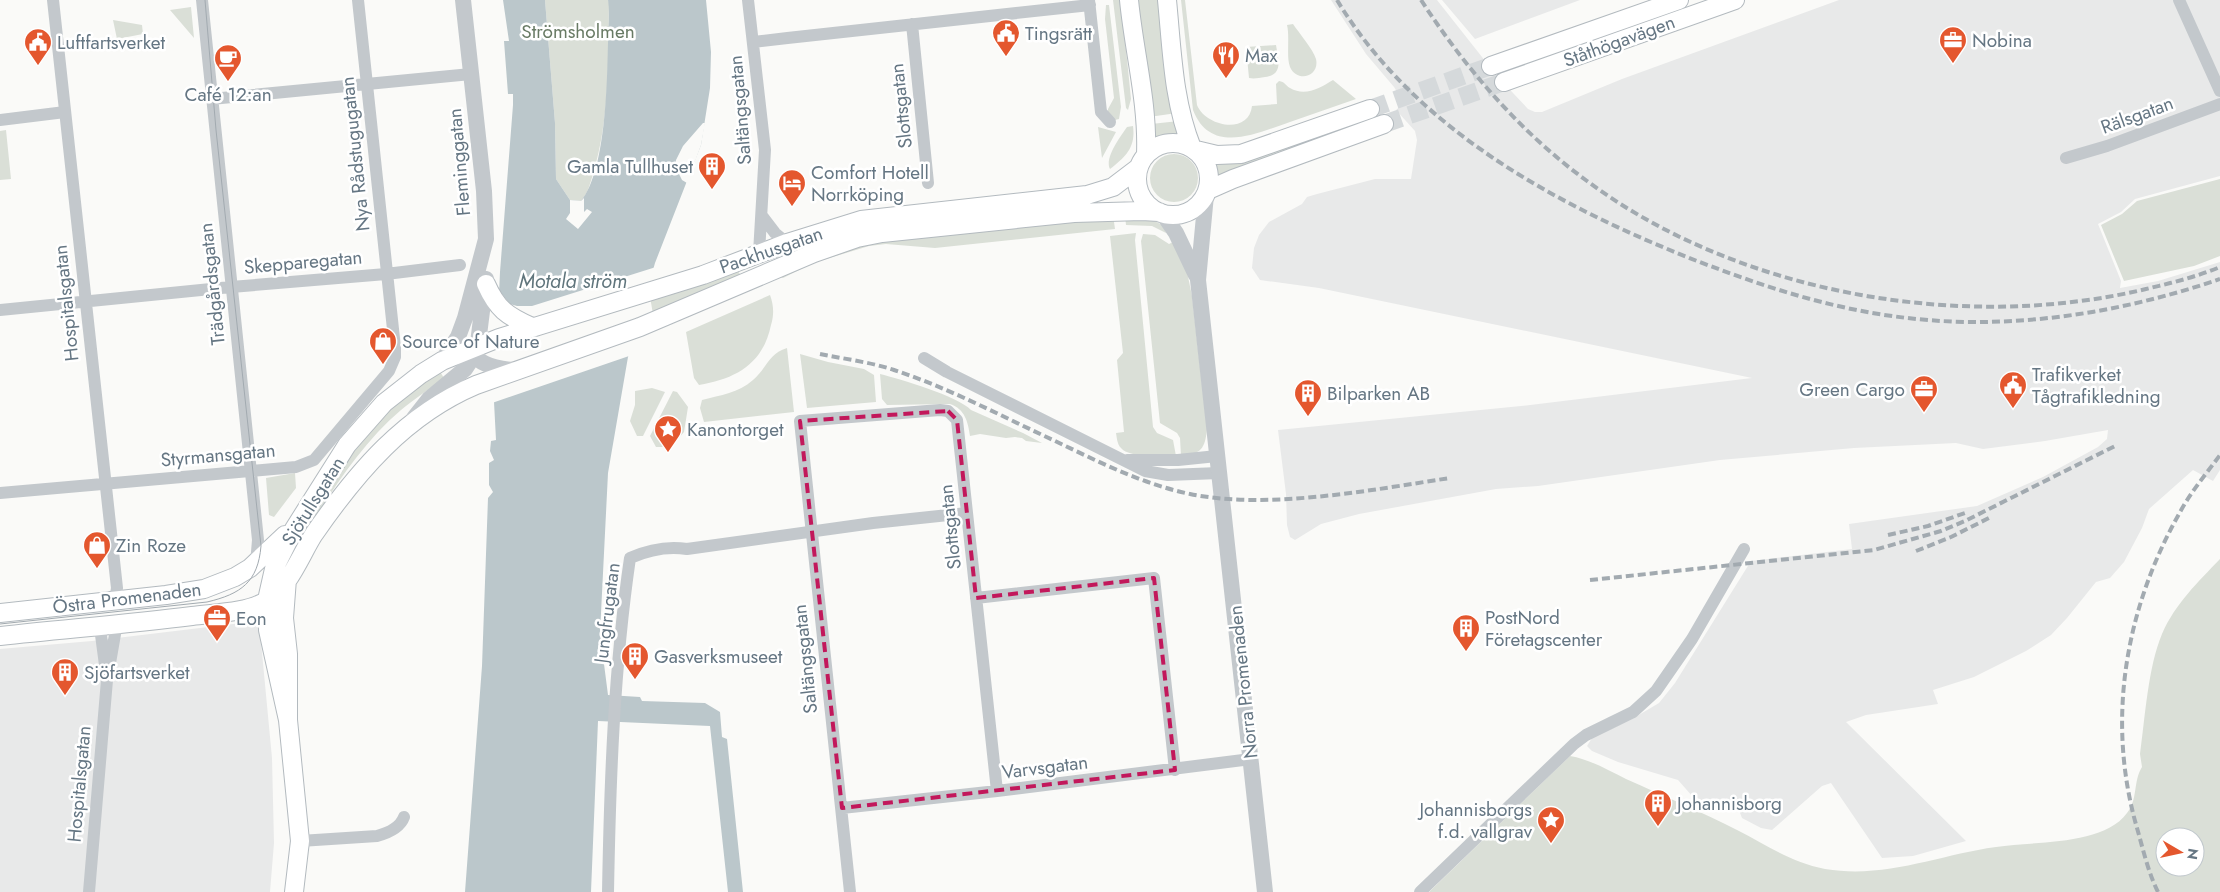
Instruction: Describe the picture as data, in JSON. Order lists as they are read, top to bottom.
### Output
{
  "streets": {
    "main road": [
      "Ståthögavägen",
      "Packhusgatan",
      "Sjötullsgatan",
      "Östra Promenaden"
    ],
    "street": [
      "Slottsgatan",
      "Saltängsgatan",
      "Rälsgatan",
      "Nya Rådstugugatan",
      "Fleminggatan",
      "Skepparegatan",
      "Trädgårdsgatan",
      "Hospitalsgatan",
      "Styrmansgatan",
      "Jungfrugatan",
      "Norra Promenaden",
      "Varvsgatan"
    ]
  },
  "crossings": [
    ["Slottsgatan", "Saltängsgatan"],
    ["Slottsgatan", "Jungfrugatan"],
    ["Slottsgatan", "Varvsgatan"],
    ["Saltängsgatan", "Packhusgatan"],
    ["Saltängsgatan", "Jungfrugatan"],
    ["Saltängsgatan", "Varvsgatan"],
    ["Nya Rådstugugatan", "Skepparegatan"],
    ["Nya Rådstugugatan", "Styrmansgatan"],
    ["Fleminggatan", "Packhusgatan"],
    ["Fleminggatan", "Sjötullsgatan"],
    ["Packhusgatan", "Sjötullsgatan"],
    ["Packhusgatan", "Norra Promenaden"],
    ["Skepparegatan", "Trädgårdsgatan"],
    ["Skepparegatan", "Hospitalsgatan"],
    ["Trädgårdsgatan", "Styrmansgatan"],
    ["Trädgårdsgatan", "Östra Promenaden"],
    ["Hospitalsgatan", "Styrmansgatan"],
    ["Hospitalsgatan", "Östra Promenaden"],
    ["Sjötullsgatan", "Östra Promenaden"],
    ["Norra Promenaden", "Varvsgatan"]
  ],
  "water": ["Motala ström"],
  "parks": ["Strömsholmen"],
  "places": {
    "public building": ["Tingsrätt", "Luftfartsverket", "Trafikverket Tågtrafikledning"],
    "office": ["Nobina", "Green Cargo", "Eon"],
    "restaurant": ["Max"],
    "cafe": ["Café 12:an"],
    "building": [
      "Gamla Tullhuset",
      "Bilparken AB",
      "PostNord Företagscenter",
      "Gasverksmuseet",
      "Sjöfartsverket",
      "Johannisborg"
    ],
    "hotel": ["Comfort Hotell Norrköping"],
    "shop": ["Source of Nature", "Zin Roze"],
    "place": ["Kanontorget", "Johannisborgs f.d. vallgrav"]
  },
  "north": "right"
}
